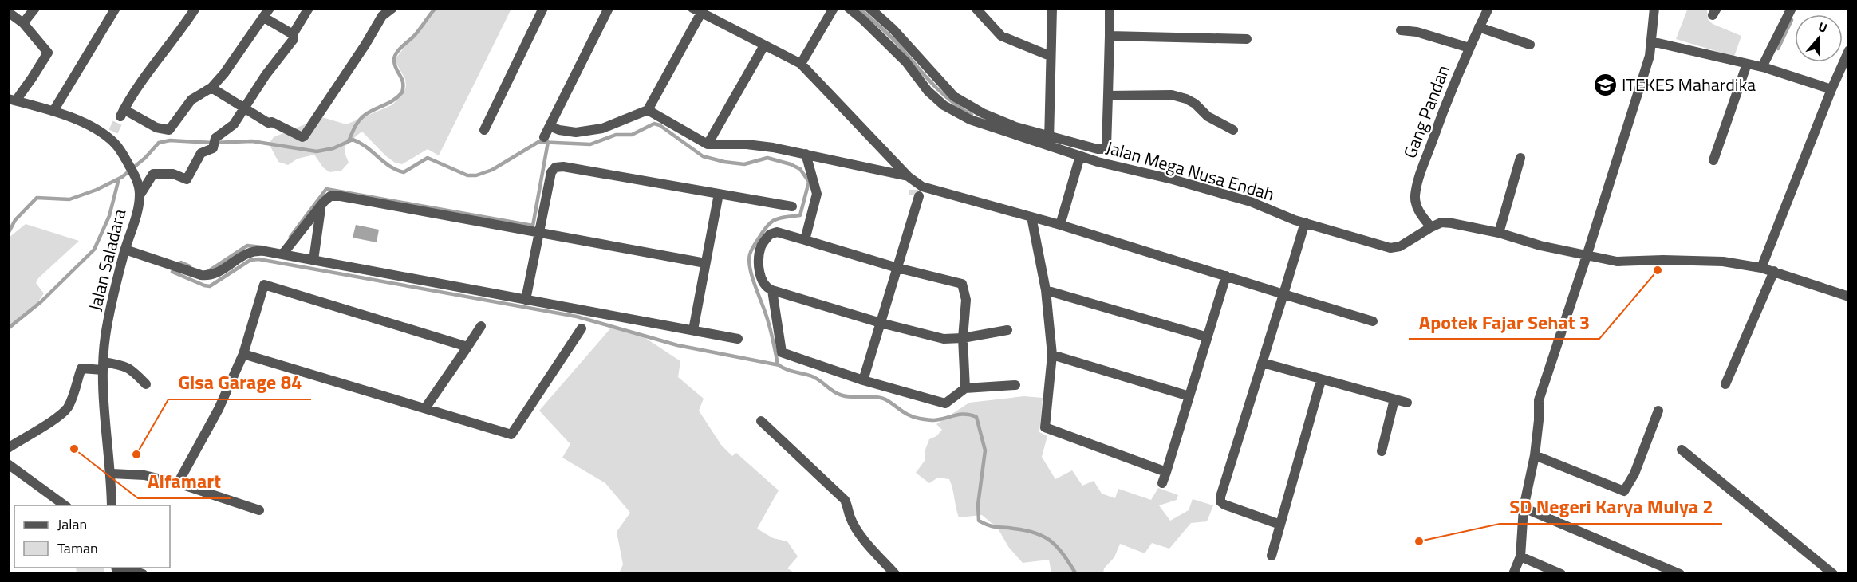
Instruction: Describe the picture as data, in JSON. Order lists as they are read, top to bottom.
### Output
{
  "streets": {
    "street": ["Gang Pandan", "Jalan Mega Nusa Endah", "Jalan Saladara"]
  },
  "crossings": [
    ["Gang Pandan", "Jalan Mega Nusa Endah"]
  ],
  "places": {
    "school or university": ["ITEKES Mahardika"],
    "other": [
      "Apotek Fajar Sehat 3",
      "Alfamart",
      "Gisa Garage 84",
      "SD Negeri Karya Mulya 2"
    ]
  },
  "legend": ["Jalan", "Taman"],
  "north": "top"
}
